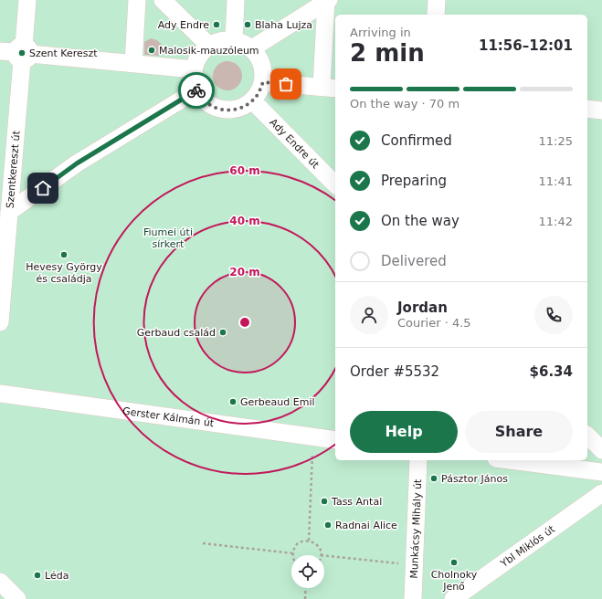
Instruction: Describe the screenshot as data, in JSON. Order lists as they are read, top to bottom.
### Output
{
  "streets": {
    "lane": [
      "Ady Endre út",
      "Szentkereszt út",
      "Gerster Kálmán út",
      "Munkácsy Mihály út",
      "Ybl Miklós út"
    ]
  },
  "parks": ["Fiumei úti sírkert"],
  "places": [
    "Ady Endre",
    "Blaha Lujza",
    "Malosik-mauzóleum",
    "Szent Kereszt",
    "Hevesy György és családja",
    "Gerbaud család",
    "Gerbeaud Emil",
    "Pásztor János",
    "Tass Antal",
    "Radnai Alice",
    "Cholnoky Jenő",
    "Léda"
  ],
  "page": {
    "heading": ["2 min", "Arriving in", "11:56–12:01"],
    "panel": [
      "Jordan",
      "Courier · 4.5",
      "Order #5532",
      "$6.34"
    ],
    "bar": "On the way · 70 m",
    "list": [
      ["Confirmed", "11:25"],
      ["Preparing", "11:41"],
      ["On the way", "11:42"],
      "Delivered"
    ],
    "buttons": ["Help", "Share"]
  },
  "rings": ["60 m", "40 m", "20 m"]
}
